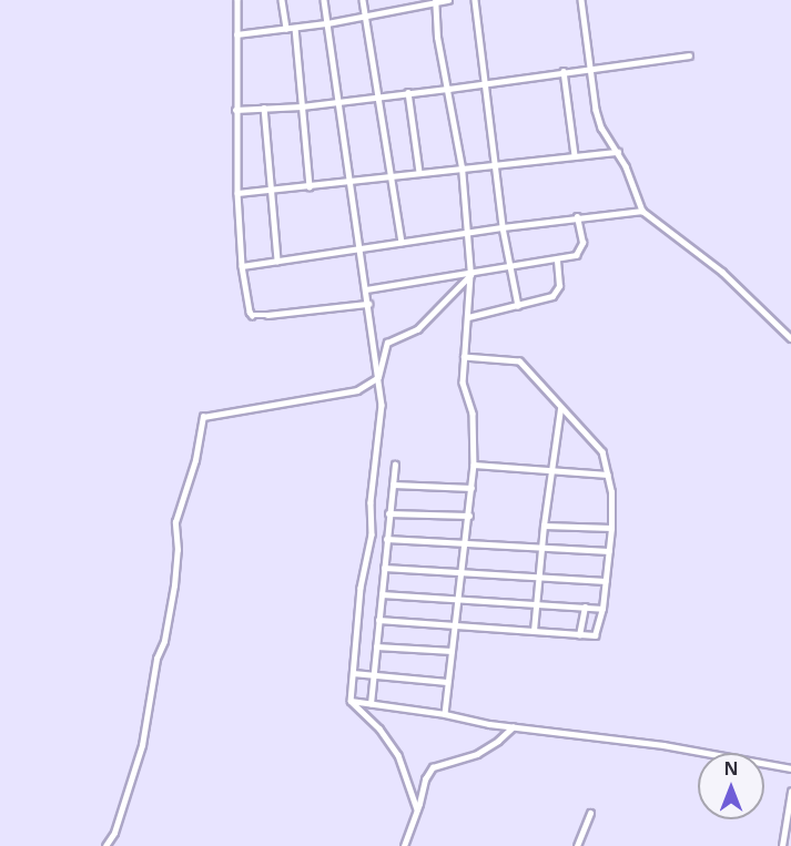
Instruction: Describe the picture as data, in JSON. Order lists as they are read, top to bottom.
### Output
{
  "north": "top"
}
